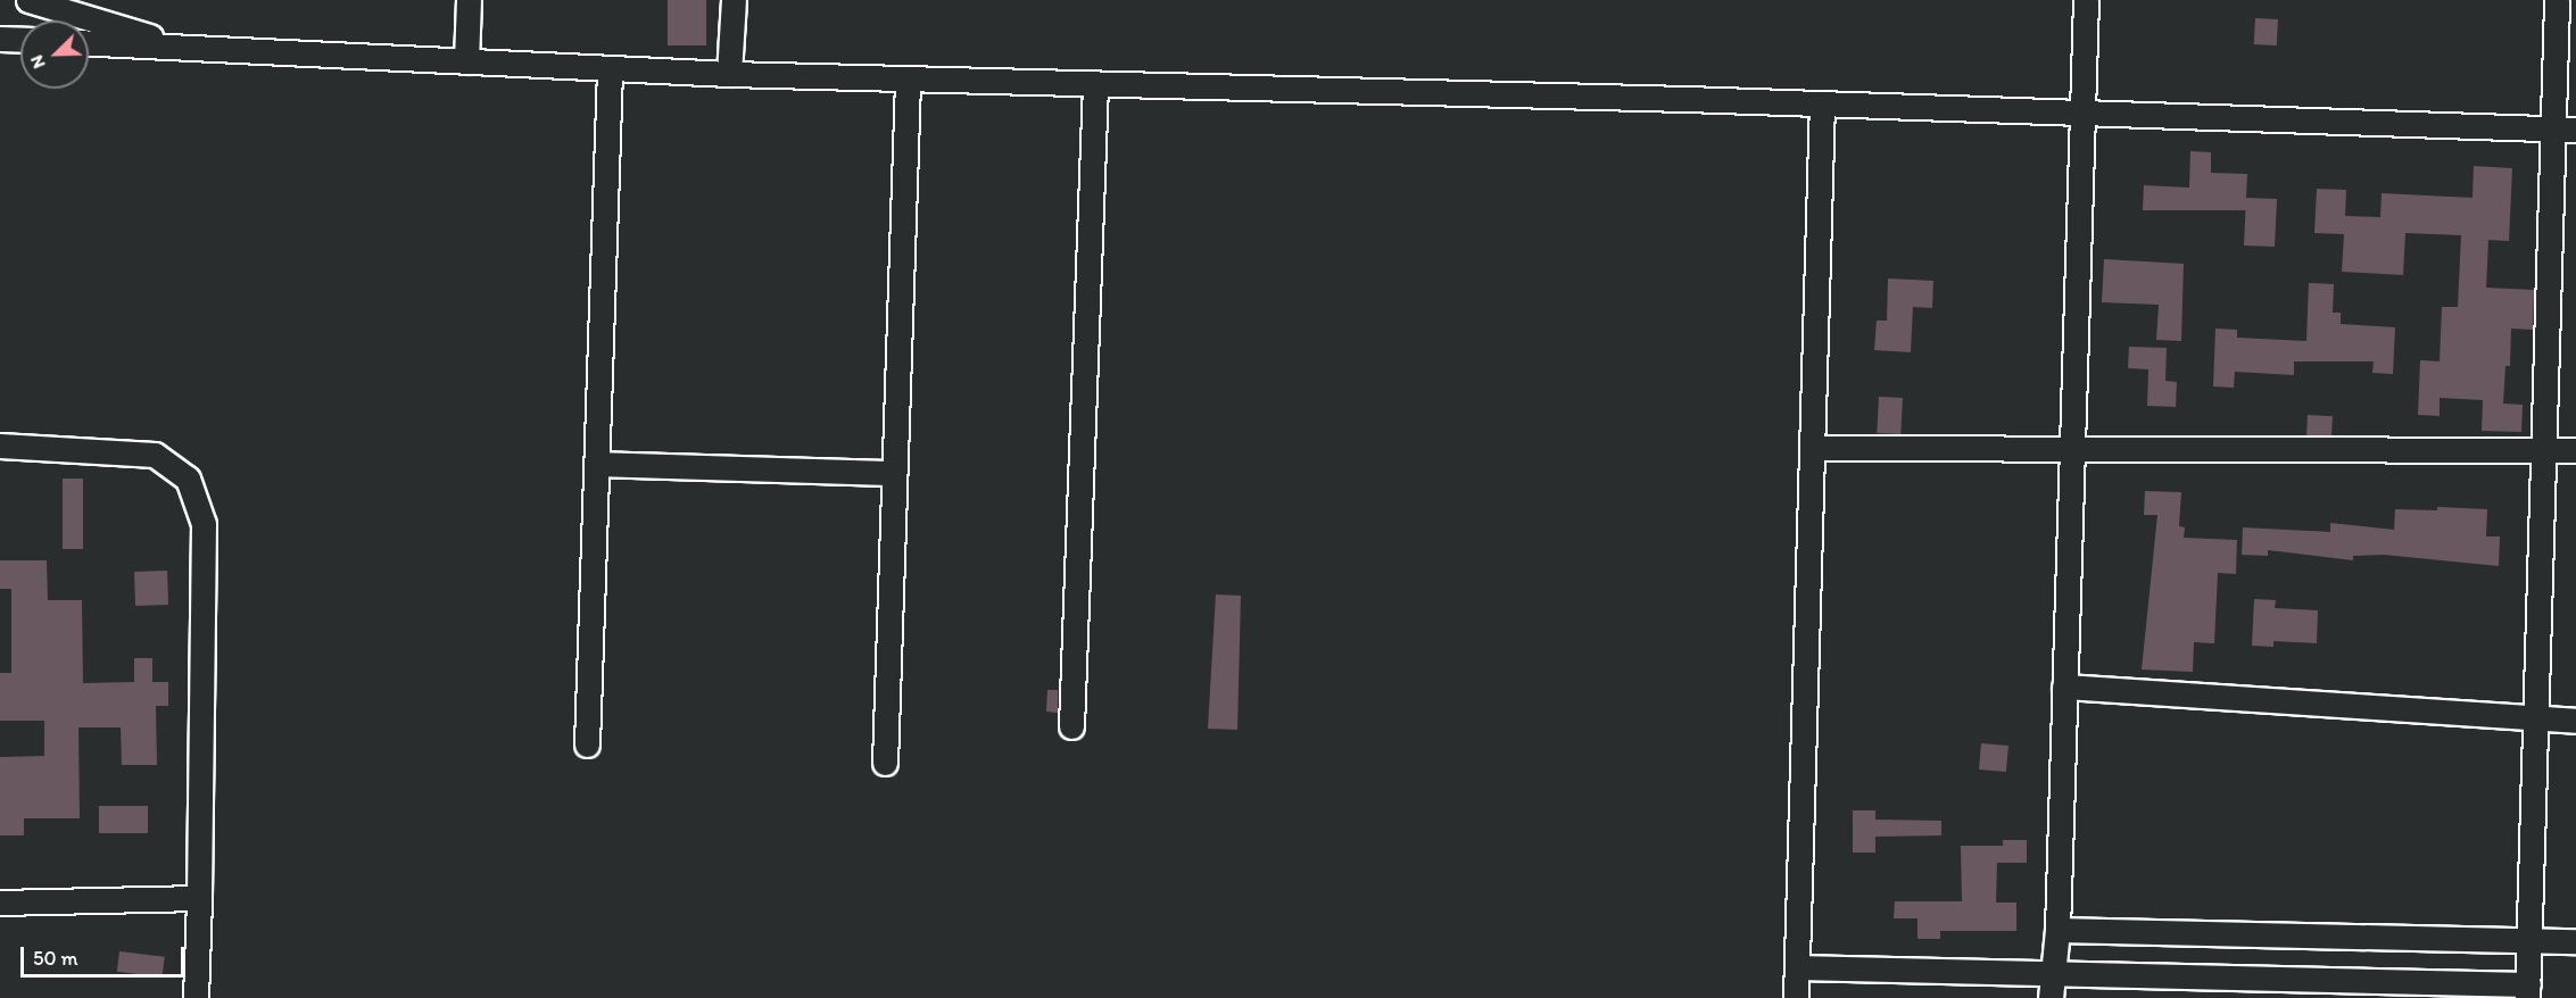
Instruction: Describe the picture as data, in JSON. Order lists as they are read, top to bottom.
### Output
{
  "scale_bar": "50 m",
  "north": "bottom left"
}
